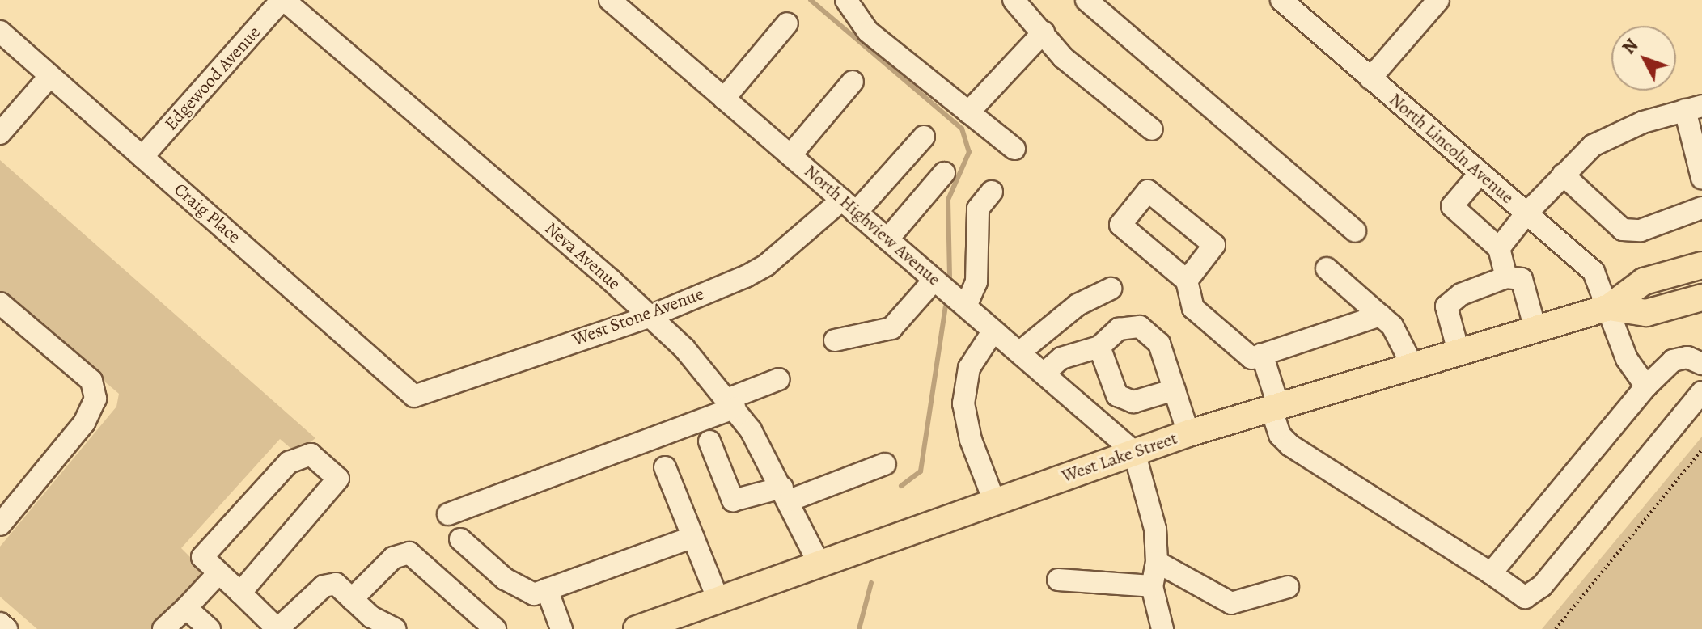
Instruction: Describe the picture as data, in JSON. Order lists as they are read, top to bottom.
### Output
{
  "streets": {
    "main road": ["West Lake Street"],
    "street": [
      "Edgewood Avenue",
      "North Lincoln Avenue",
      "Craig Place",
      "North Highview Avenue",
      "Neva Avenue",
      "West Stone Avenue"
    ]
  },
  "crossings": [
    ["Edgewood Avenue", "Craig Place"],
    ["Edgewood Avenue", "Neva Avenue"],
    ["North Lincoln Avenue", "West Lake Street"],
    ["Craig Place", "West Stone Avenue"],
    ["North Highview Avenue", "West Stone Avenue"],
    ["North Highview Avenue", "West Lake Street"],
    ["Neva Avenue", "West Stone Avenue"],
    ["Neva Avenue", "West Lake Street"]
  ],
  "north": "top left"
}
